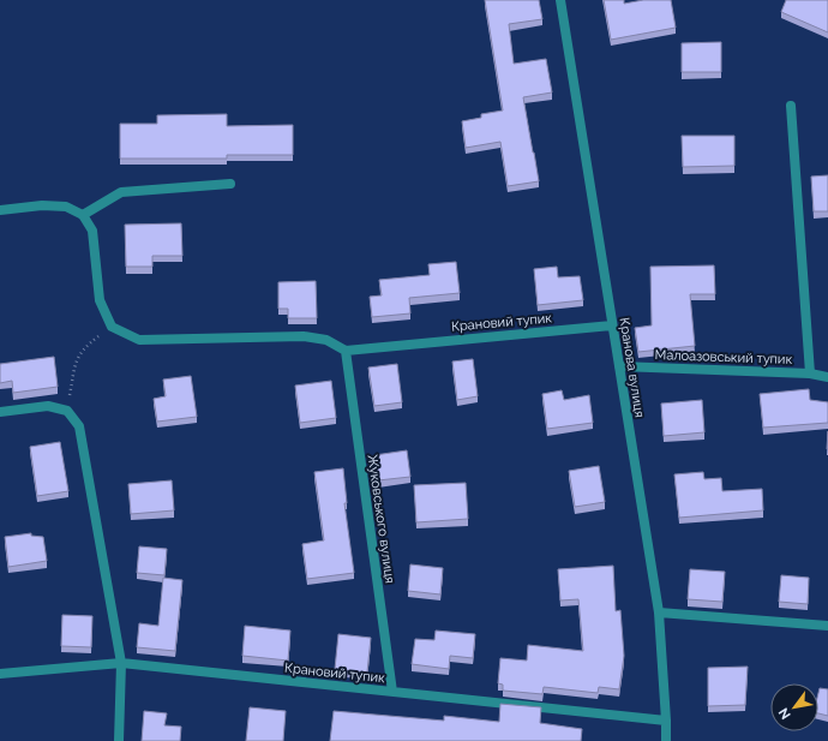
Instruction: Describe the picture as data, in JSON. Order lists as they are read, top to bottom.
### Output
{
  "streets": {
    "street": [
      "Крановий тупик",
      "Малоазовський тупик",
      "Кранова вулиця",
      "Жуковського вулиця"
    ]
  },
  "crossings": [
    ["Крановий тупик", "Кранова вулиця"],
    ["Крановий тупик", "Жуковського вулиця"],
    ["Малоазовський тупик", "Кранова вулиця"]
  ],
  "north": "bottom left"
}
